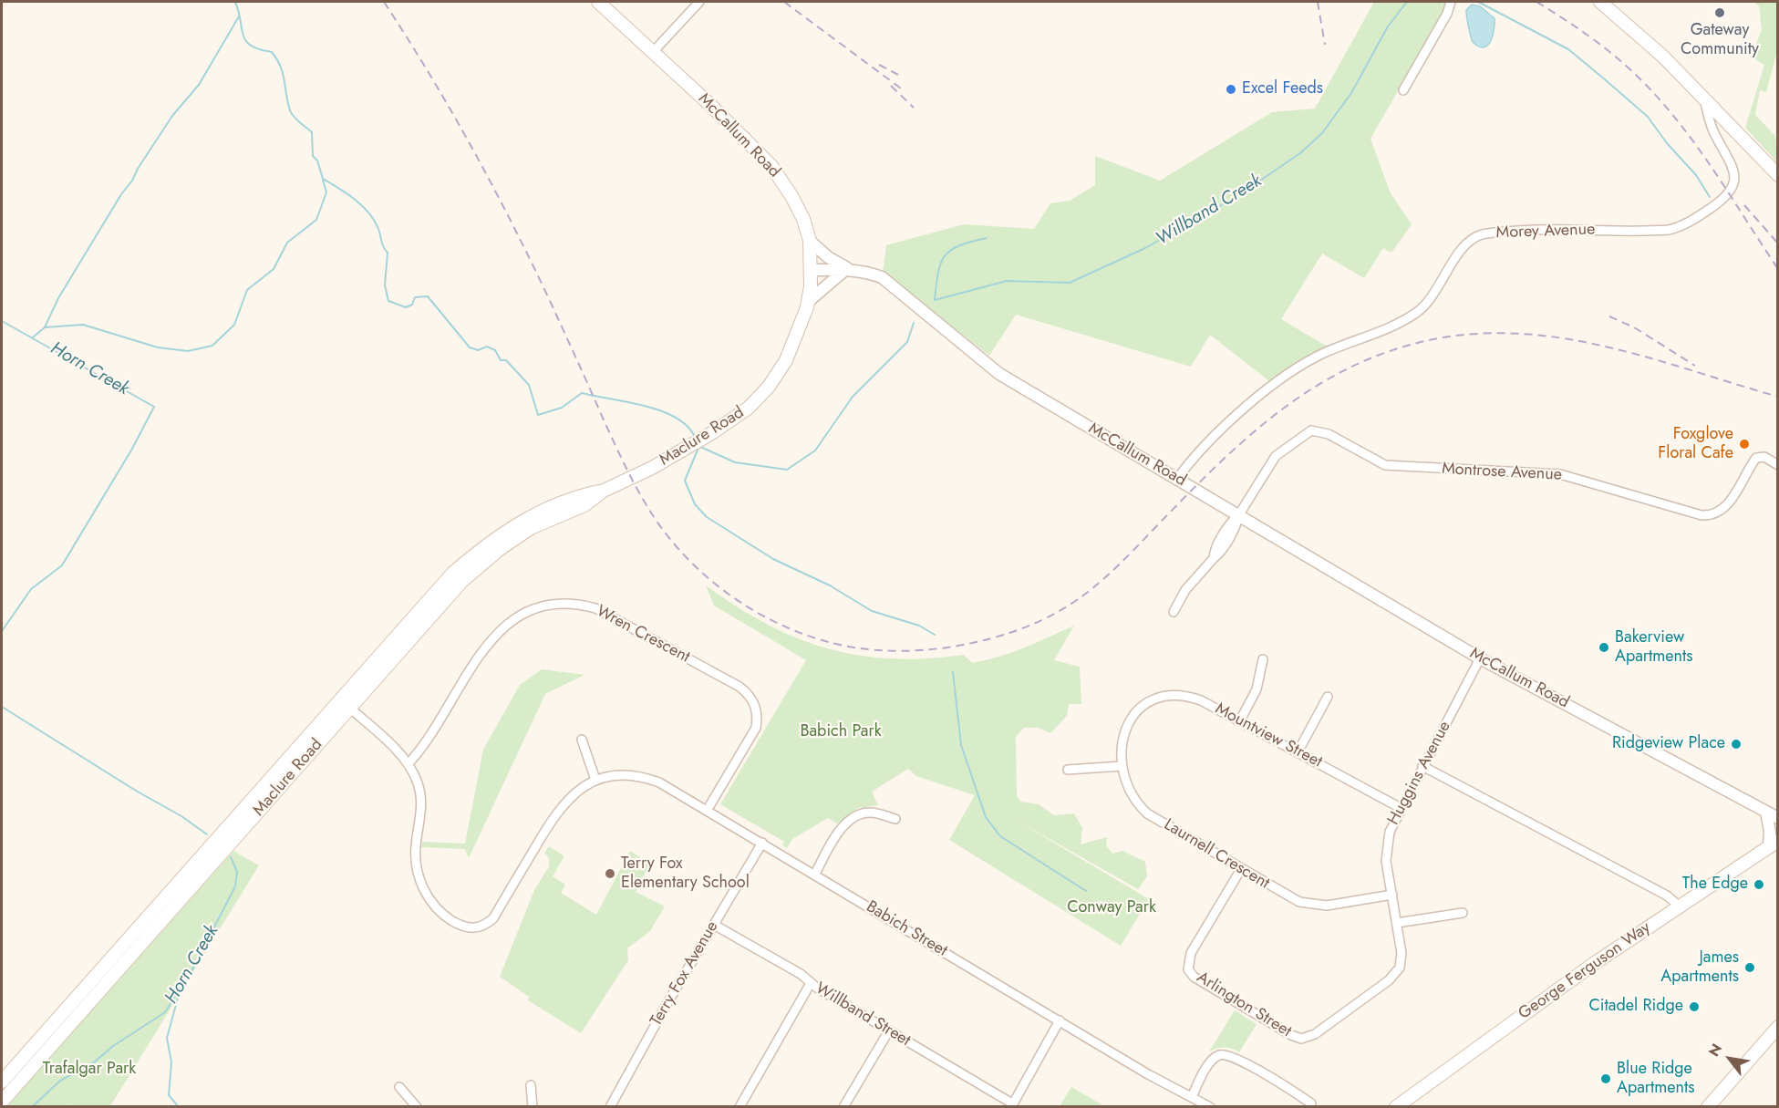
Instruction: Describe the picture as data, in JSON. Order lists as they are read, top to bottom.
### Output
{
  "streets": {
    "main road": ["McCallum Road", "Maclure Road", "George Ferguson Way"],
    "street": [
      "Morey Avenue",
      "Montrose Avenue",
      "Wren Crescent",
      "Mountview Street",
      "Huggins Avenue",
      "Laurnell Crescent",
      "Babich Street",
      "Terry Fox Avenue",
      "Arlington Street",
      "Willband Street"
    ]
  },
  "crossings": [
    ["McCallum Road", "Morey Avenue"],
    ["McCallum Road", "Maclure Road"],
    ["McCallum Road", "Montrose Avenue"],
    ["McCallum Road", "Huggins Avenue"],
    ["Maclure Road", "Babich Street"],
    ["Wren Crescent", "Babich Street"],
    ["Mountview Street", "Huggins Avenue"],
    ["Mountview Street", "Laurnell Crescent"],
    ["Huggins Avenue", "Laurnell Crescent"],
    ["Huggins Avenue", "Arlington Street"],
    ["Laurnell Crescent", "Arlington Street"],
    ["Babich Street", "Terry Fox Avenue"],
    ["Terry Fox Avenue", "Willband Street"]
  ],
  "water": ["Willband Creek", "Horn Creek"],
  "parks": ["Babich Park", "Conway Park", "Trafalgar Park"],
  "places": [
    "Gateway Community",
    "Excel Feeds",
    "Foxglove Floral Cafe",
    "Bakerview Apartments",
    "Ridgeview Place",
    "Terry Fox Elementary School",
    "The Edge",
    "James Apartments",
    "Citadel Ridge",
    "Blue Ridge Apartments"
  ],
  "north": "top left"
}
